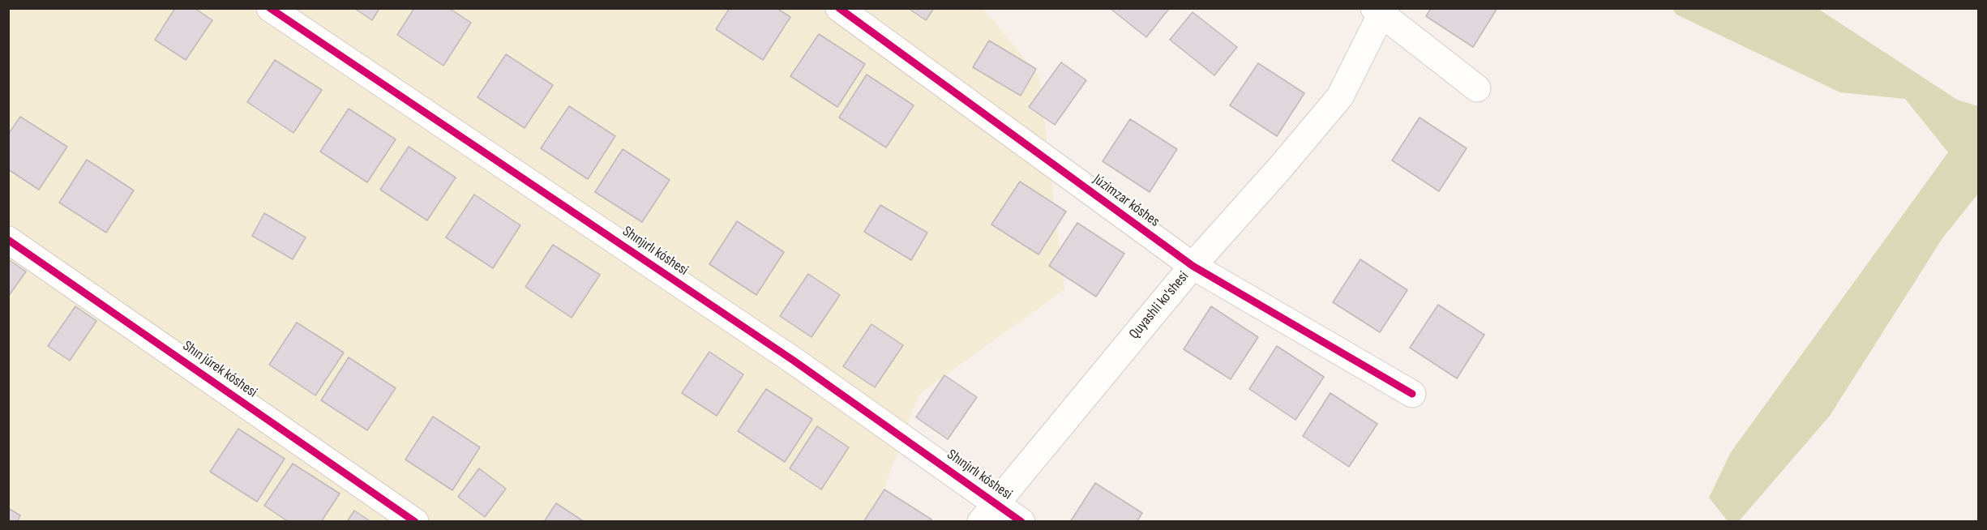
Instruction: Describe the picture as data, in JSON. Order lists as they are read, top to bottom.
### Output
{
  "streets": {
    "street": [
      "Júzimzar kóshes",
      "Shınjırlı kóshesi",
      "Quyashli ko'shesi",
      "Shın júrek kóshesi"
    ]
  },
  "crossings": [
    ["Júzimzar kóshes", "Quyashli ko'shesi"],
    ["Shınjırlı kóshesi", "Quyashli ko'shesi"]
  ]
}
